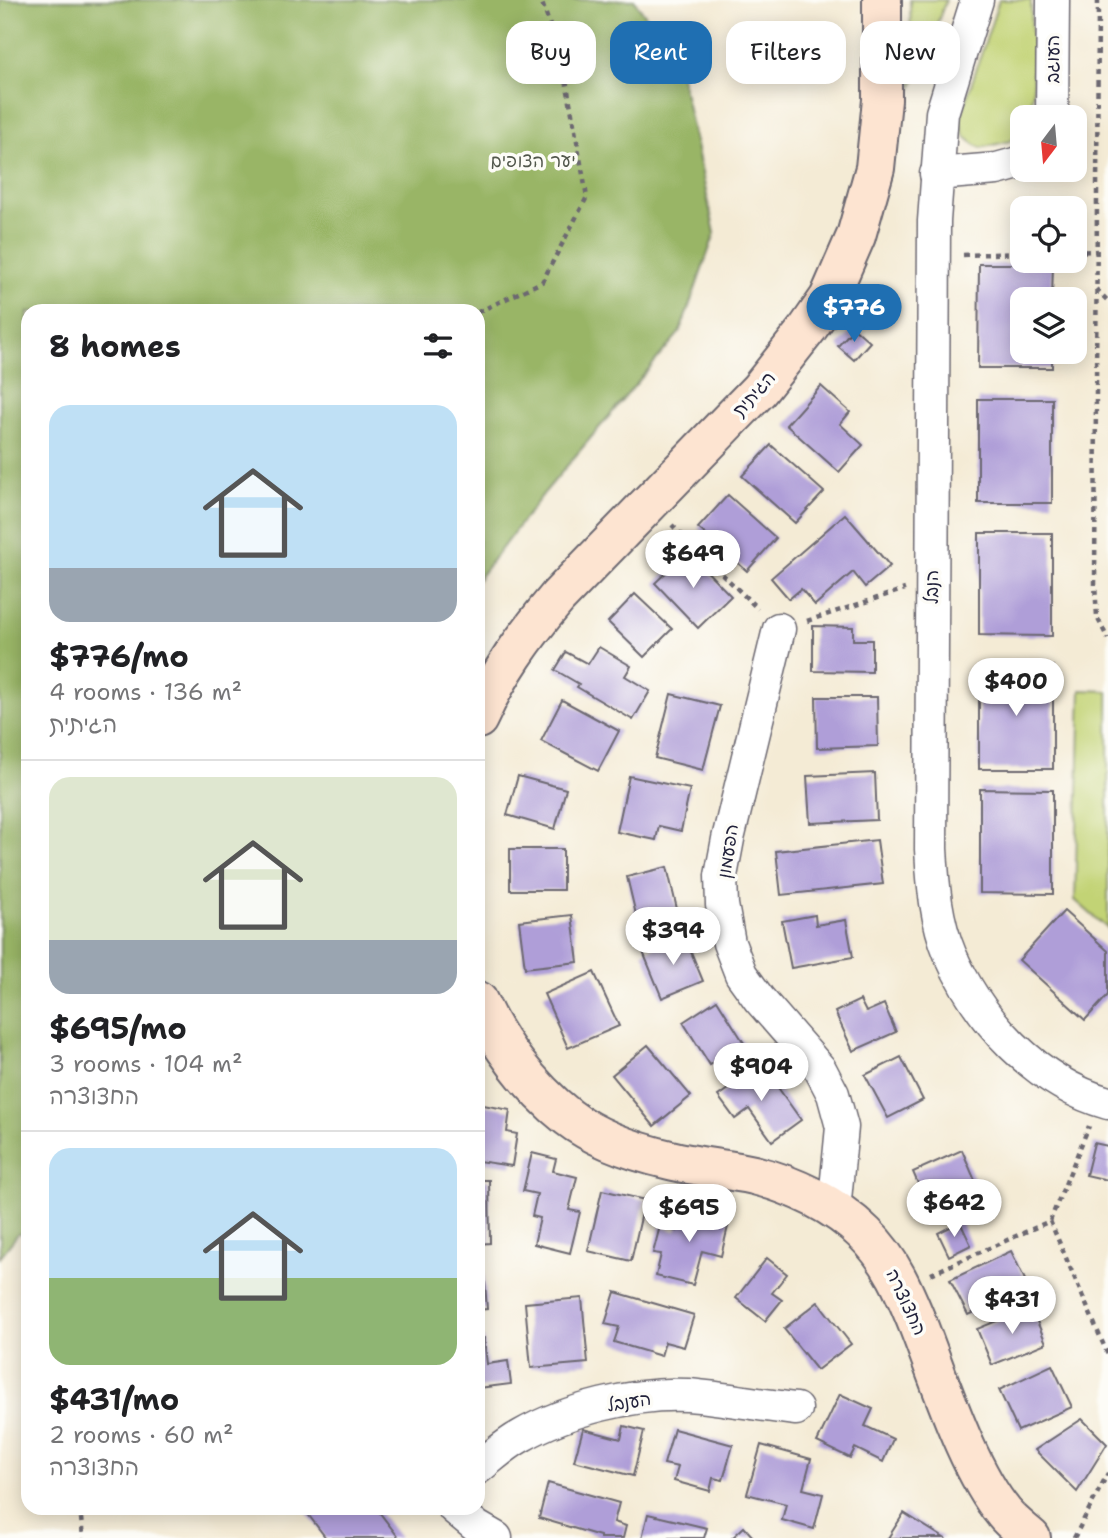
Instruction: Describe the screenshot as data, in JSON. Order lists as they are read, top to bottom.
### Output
{
  "streets": {
    "street": [
      "העוגב",
      "הגיתית",
      "הנבל",
      "הפעמון",
      "החצוצרה",
      "הענבל"
    ]
  },
  "crossings": [
    ["הפעמון", "החצוצרה"]
  ],
  "parks": ["יער הצופים"],
  "north": "bottom",
  "page": {
    "chip": [
      "Buy",
      "Rent",
      "Filters",
      "New"
    ],
    "price": [
      "$776",
      "$649",
      "$400",
      "$394",
      "$904",
      "$642",
      "$695",
      "$431"
    ],
    "heading": "8 homes",
    "list": [
      {
        "name": "$776/mo",
        "note": "4 rooms · 136 m² · הגיתית"
      },
      {
        "name": "$695/mo",
        "note": "3 rooms · 104 m² · החצוצרה"
      },
      {
        "name": "$431/mo",
        "note": "2 rooms · 60 m² · החצוצרה"
      }
    ]
  }
}
